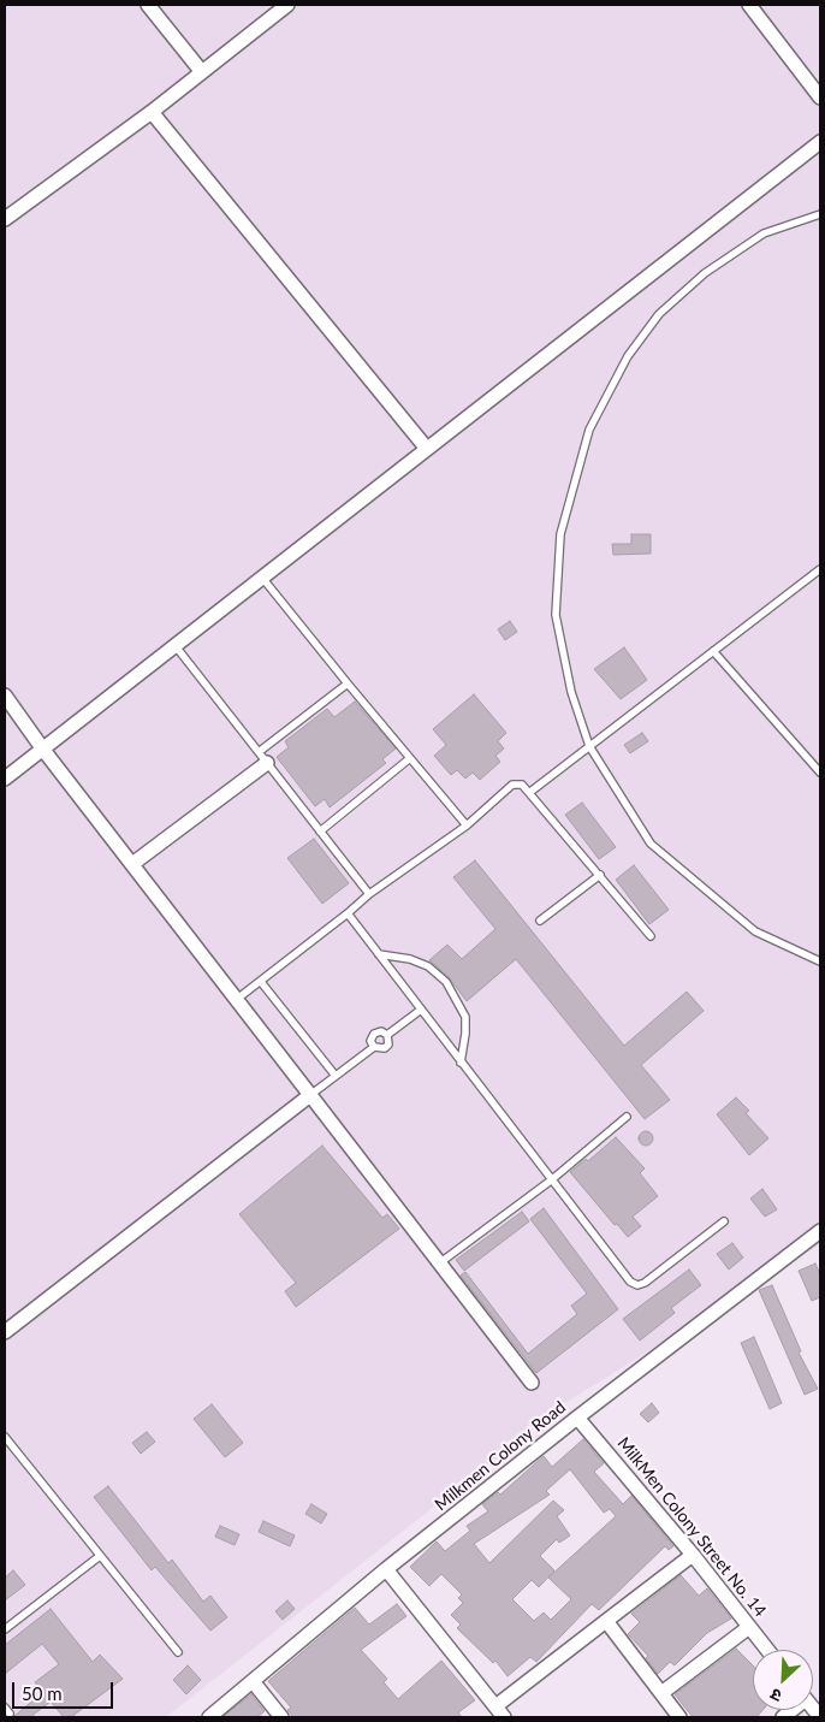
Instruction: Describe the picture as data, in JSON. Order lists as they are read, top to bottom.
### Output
{
  "streets": {
    "street": ["Milkmen Colony Road", "MilkMen Colony Street No. 14"]
  },
  "crossings": [
    ["Milkmen Colony Road", "MilkMen Colony Street No. 14"]
  ],
  "scale_bar": "50 m",
  "north": "bottom left"
}
